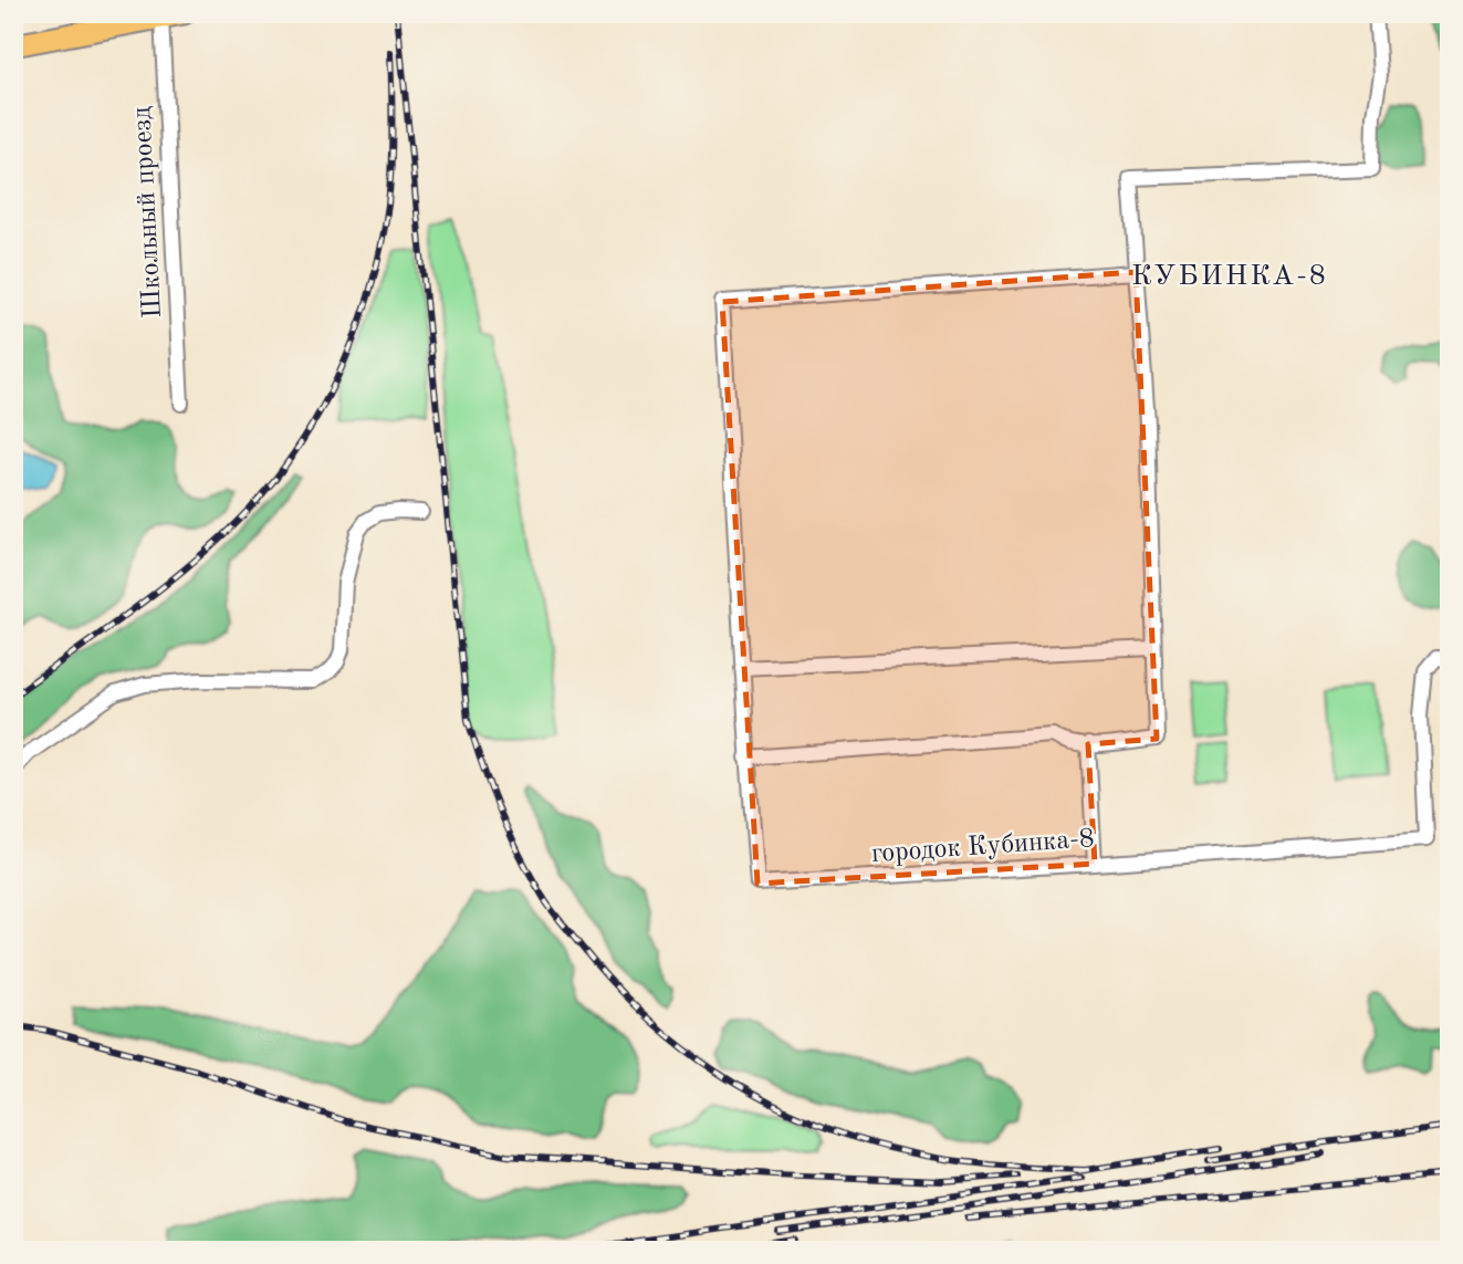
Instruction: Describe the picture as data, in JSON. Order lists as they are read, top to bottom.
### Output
{
  "streets": {
    "street": ["Школьный проезд", "городок Кубинка-8"]
  },
  "districts": ["КУБИНКА-8"]
}
